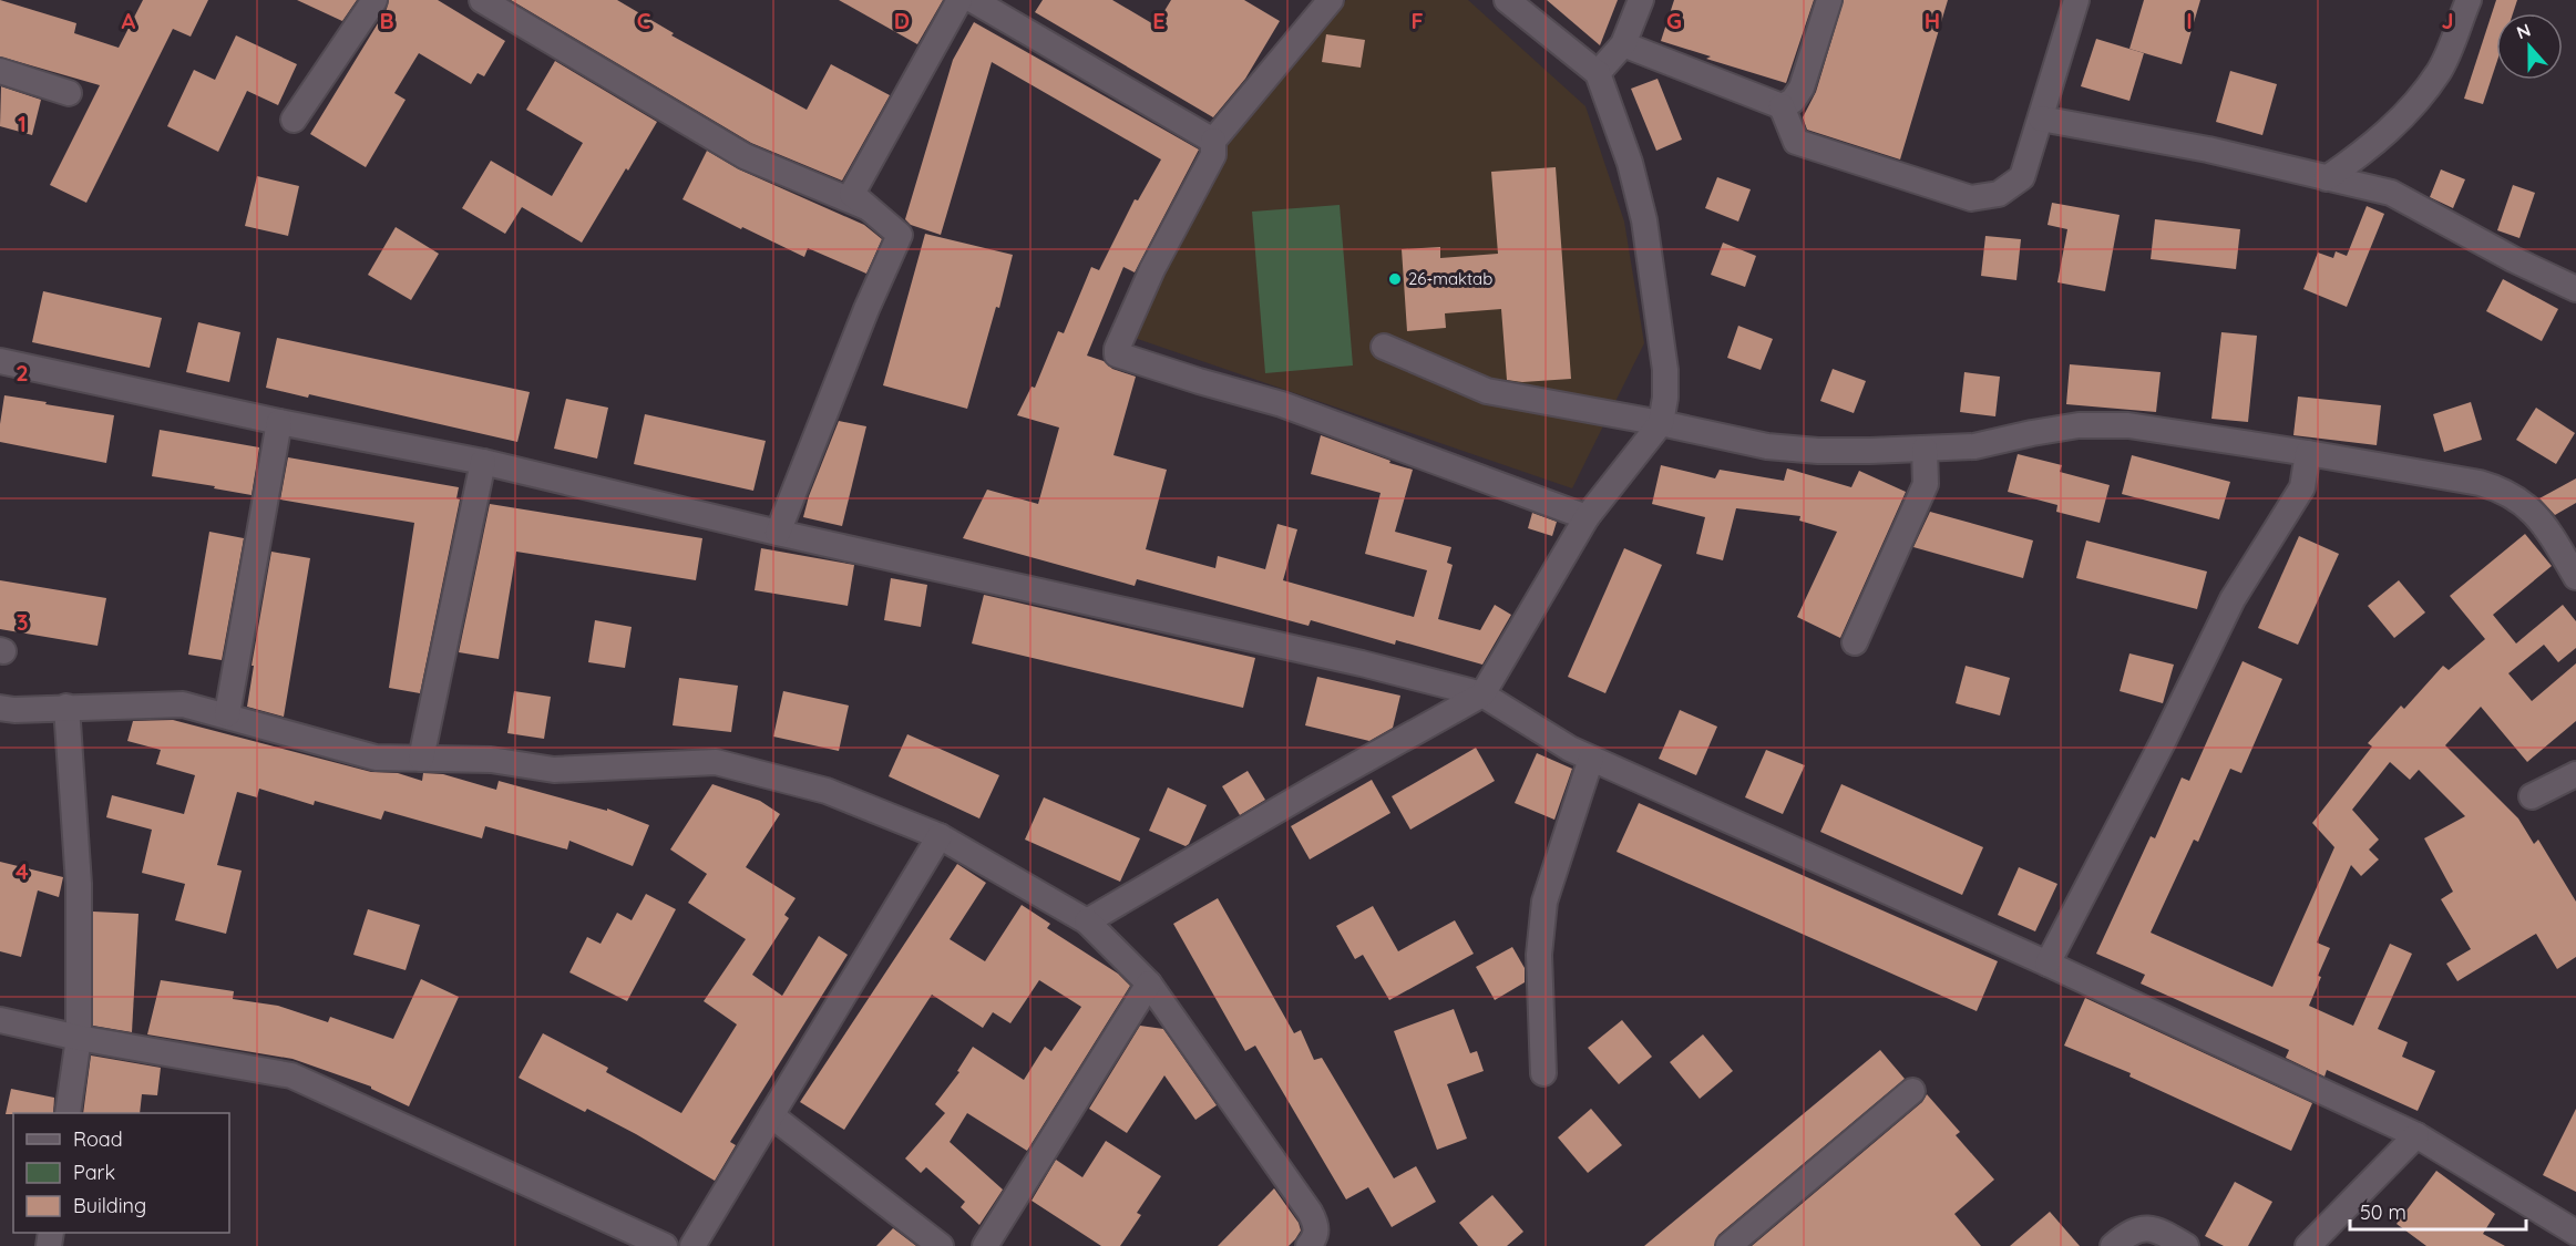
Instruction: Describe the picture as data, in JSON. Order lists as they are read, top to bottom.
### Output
{
  "places": ["26-maktab"],
  "legend": ["Road", "Park", "Building"],
  "scale_bar": "50 m",
  "north": "top",
  "grid": {
    "columns": [
      "A",
      "B",
      "C",
      "D",
      "E",
      "F",
      "G",
      "H",
      "I",
      "J"
    ],
    "rows": [
      "1",
      "2",
      "3",
      "4"
    ]
  }
}
